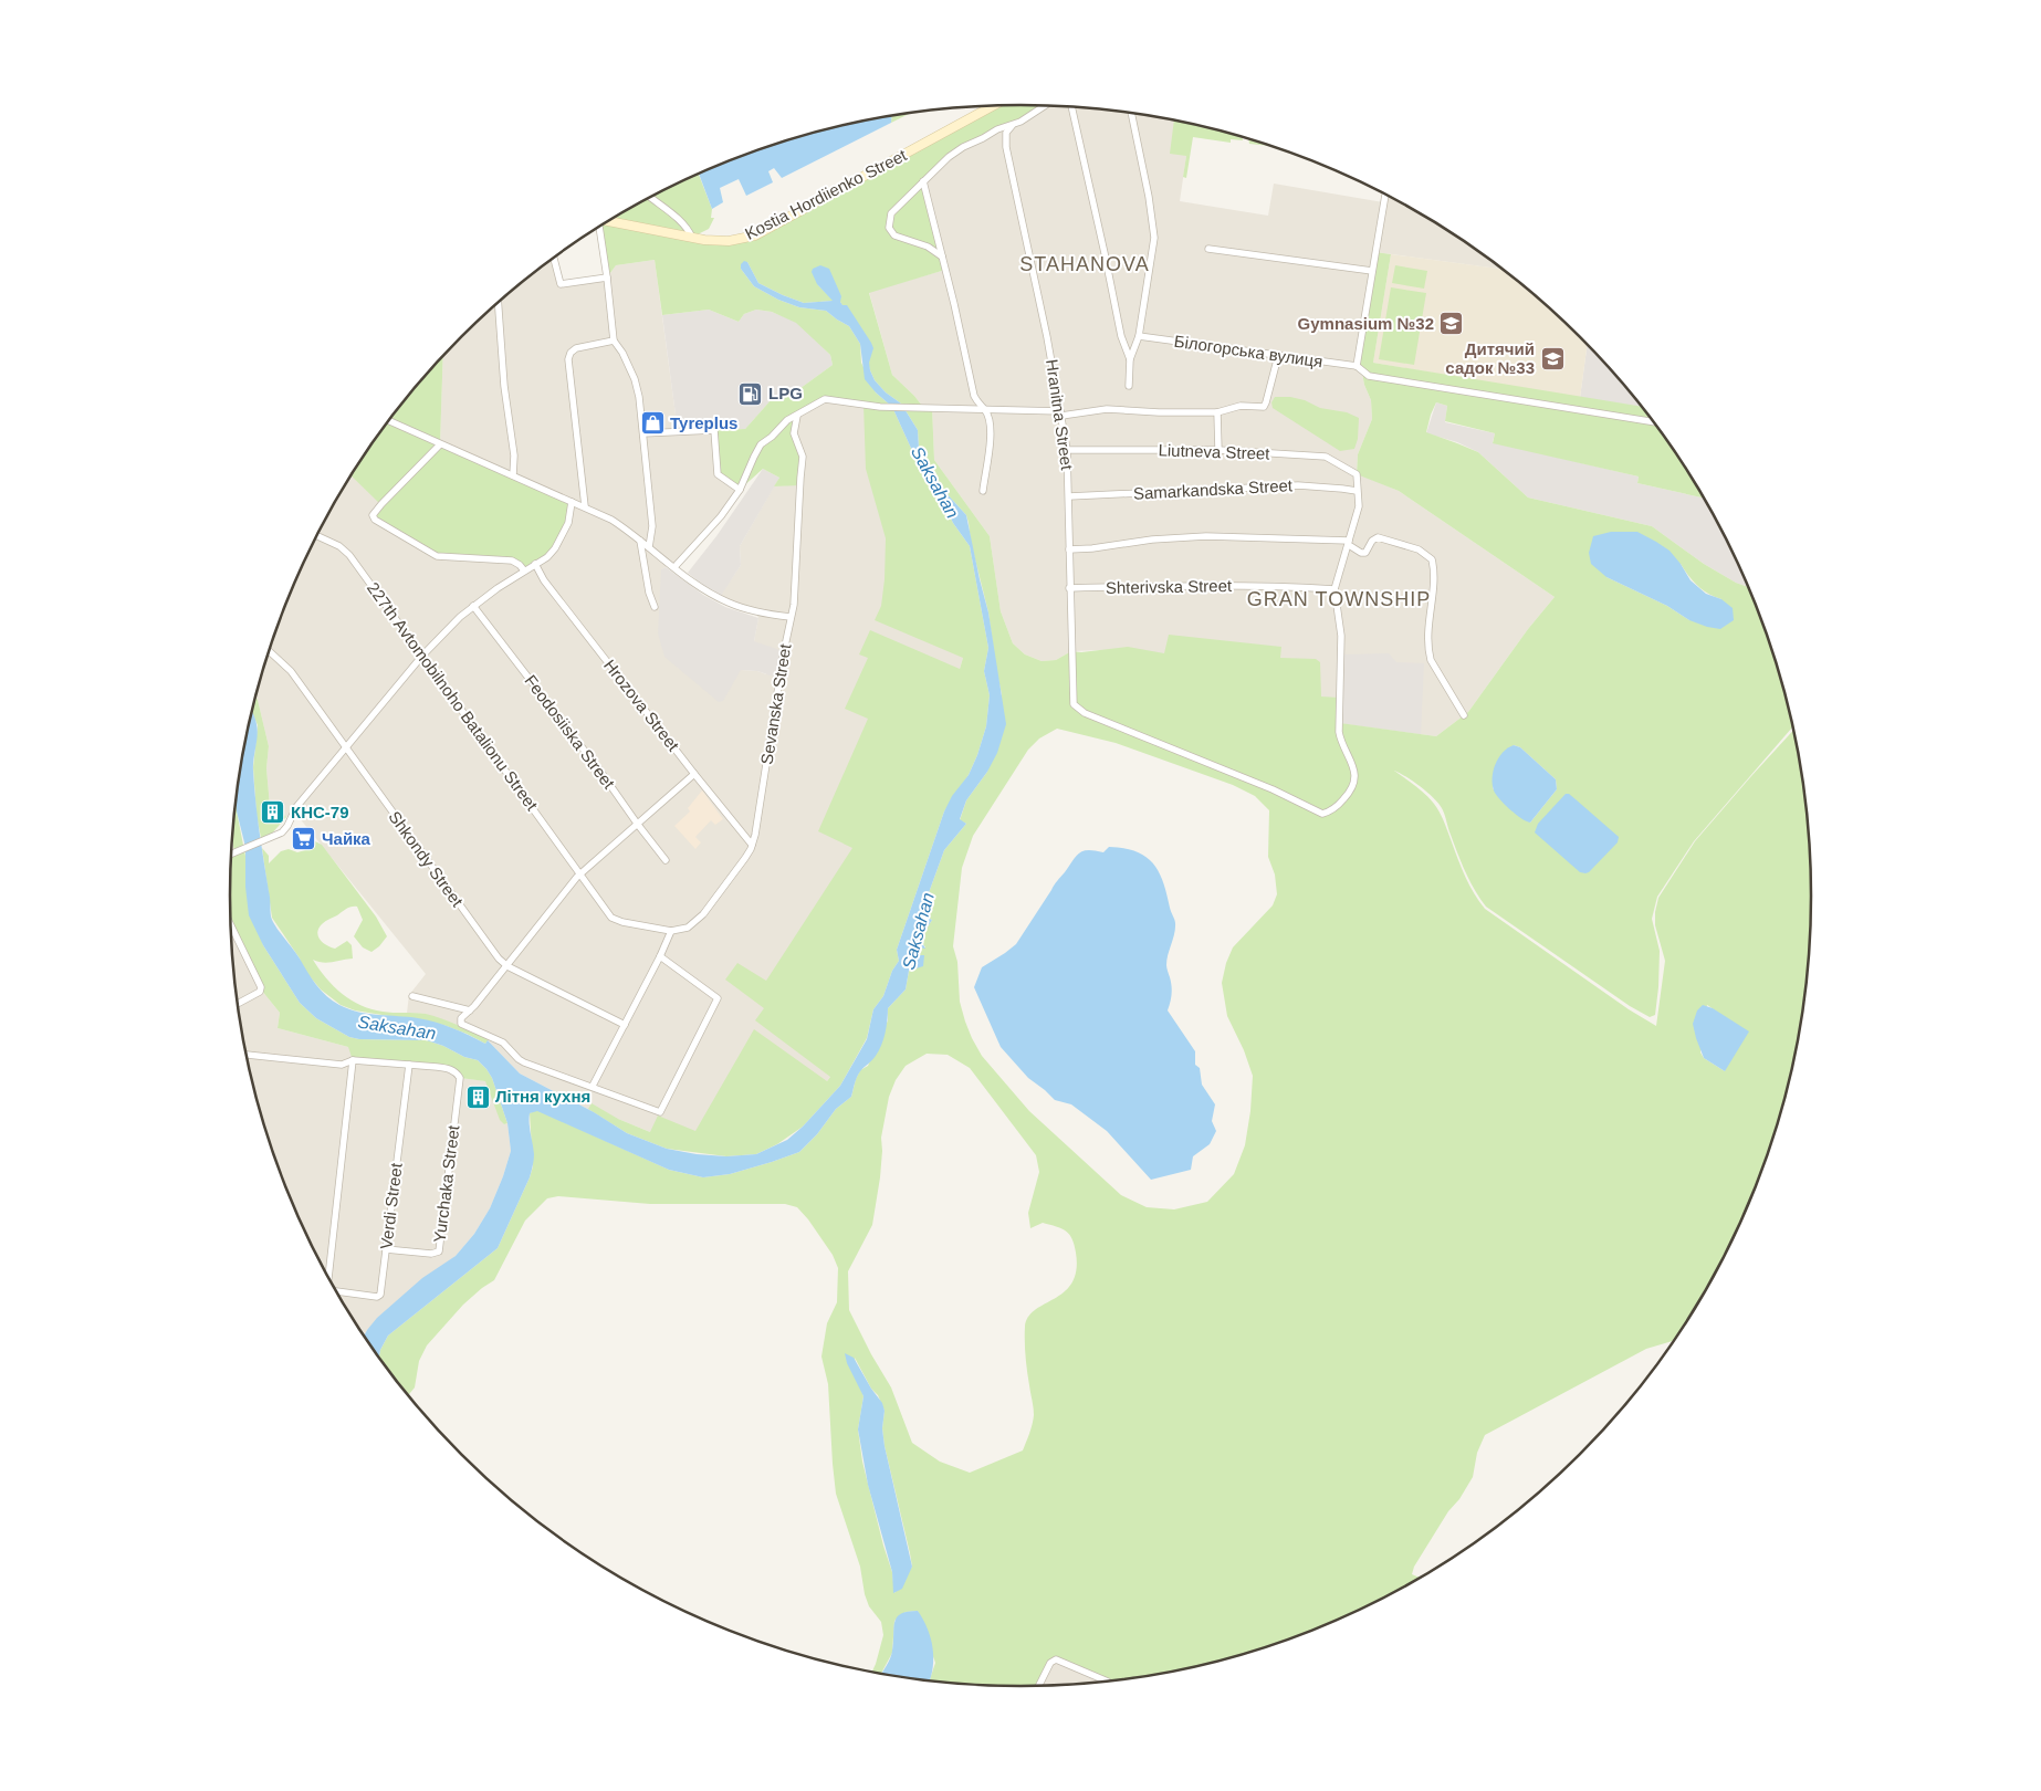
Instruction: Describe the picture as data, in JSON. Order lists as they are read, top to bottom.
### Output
{
  "streets": {
    "main road": ["Kostia Hordiienko Street"],
    "street": [
      "Білогорська вулиця",
      "Hranitna Street",
      "Liutneva Street",
      "Samarkandska Street",
      "Shterivska Street",
      "227th Avtomobilnoho Batalionu Street",
      "Sevanska Street",
      "Hrozova Street",
      "Feodosiiska Street",
      "Shkondy Street",
      "Yurchaka Street",
      "Verdi Street"
    ]
  },
  "crossings": [
    ["Hranitna Street", "Liutneva Street"],
    ["Hranitna Street", "Samarkandska Street"],
    ["Hranitna Street", "Shterivska Street"],
    ["Liutneva Street", "Samarkandska Street"],
    ["227th Avtomobilnoho Batalionu Street", "Sevanska Street"],
    ["Sevanska Street", "Hrozova Street"],
    ["Yurchaka Street", "Verdi Street"]
  ],
  "districts": ["STAHANOVA", "GRAN TOWNSHIP"],
  "water": ["Saksahan"],
  "places": {
    "school or university": ["Gymnasium №32", "Дитячий садок №33"],
    "fuel station": ["LPG"],
    "shop": ["Tyreplus"],
    "building": ["КНС-79", "Літня кухня"],
    "supermarket": ["Чайка"]
  }
}
